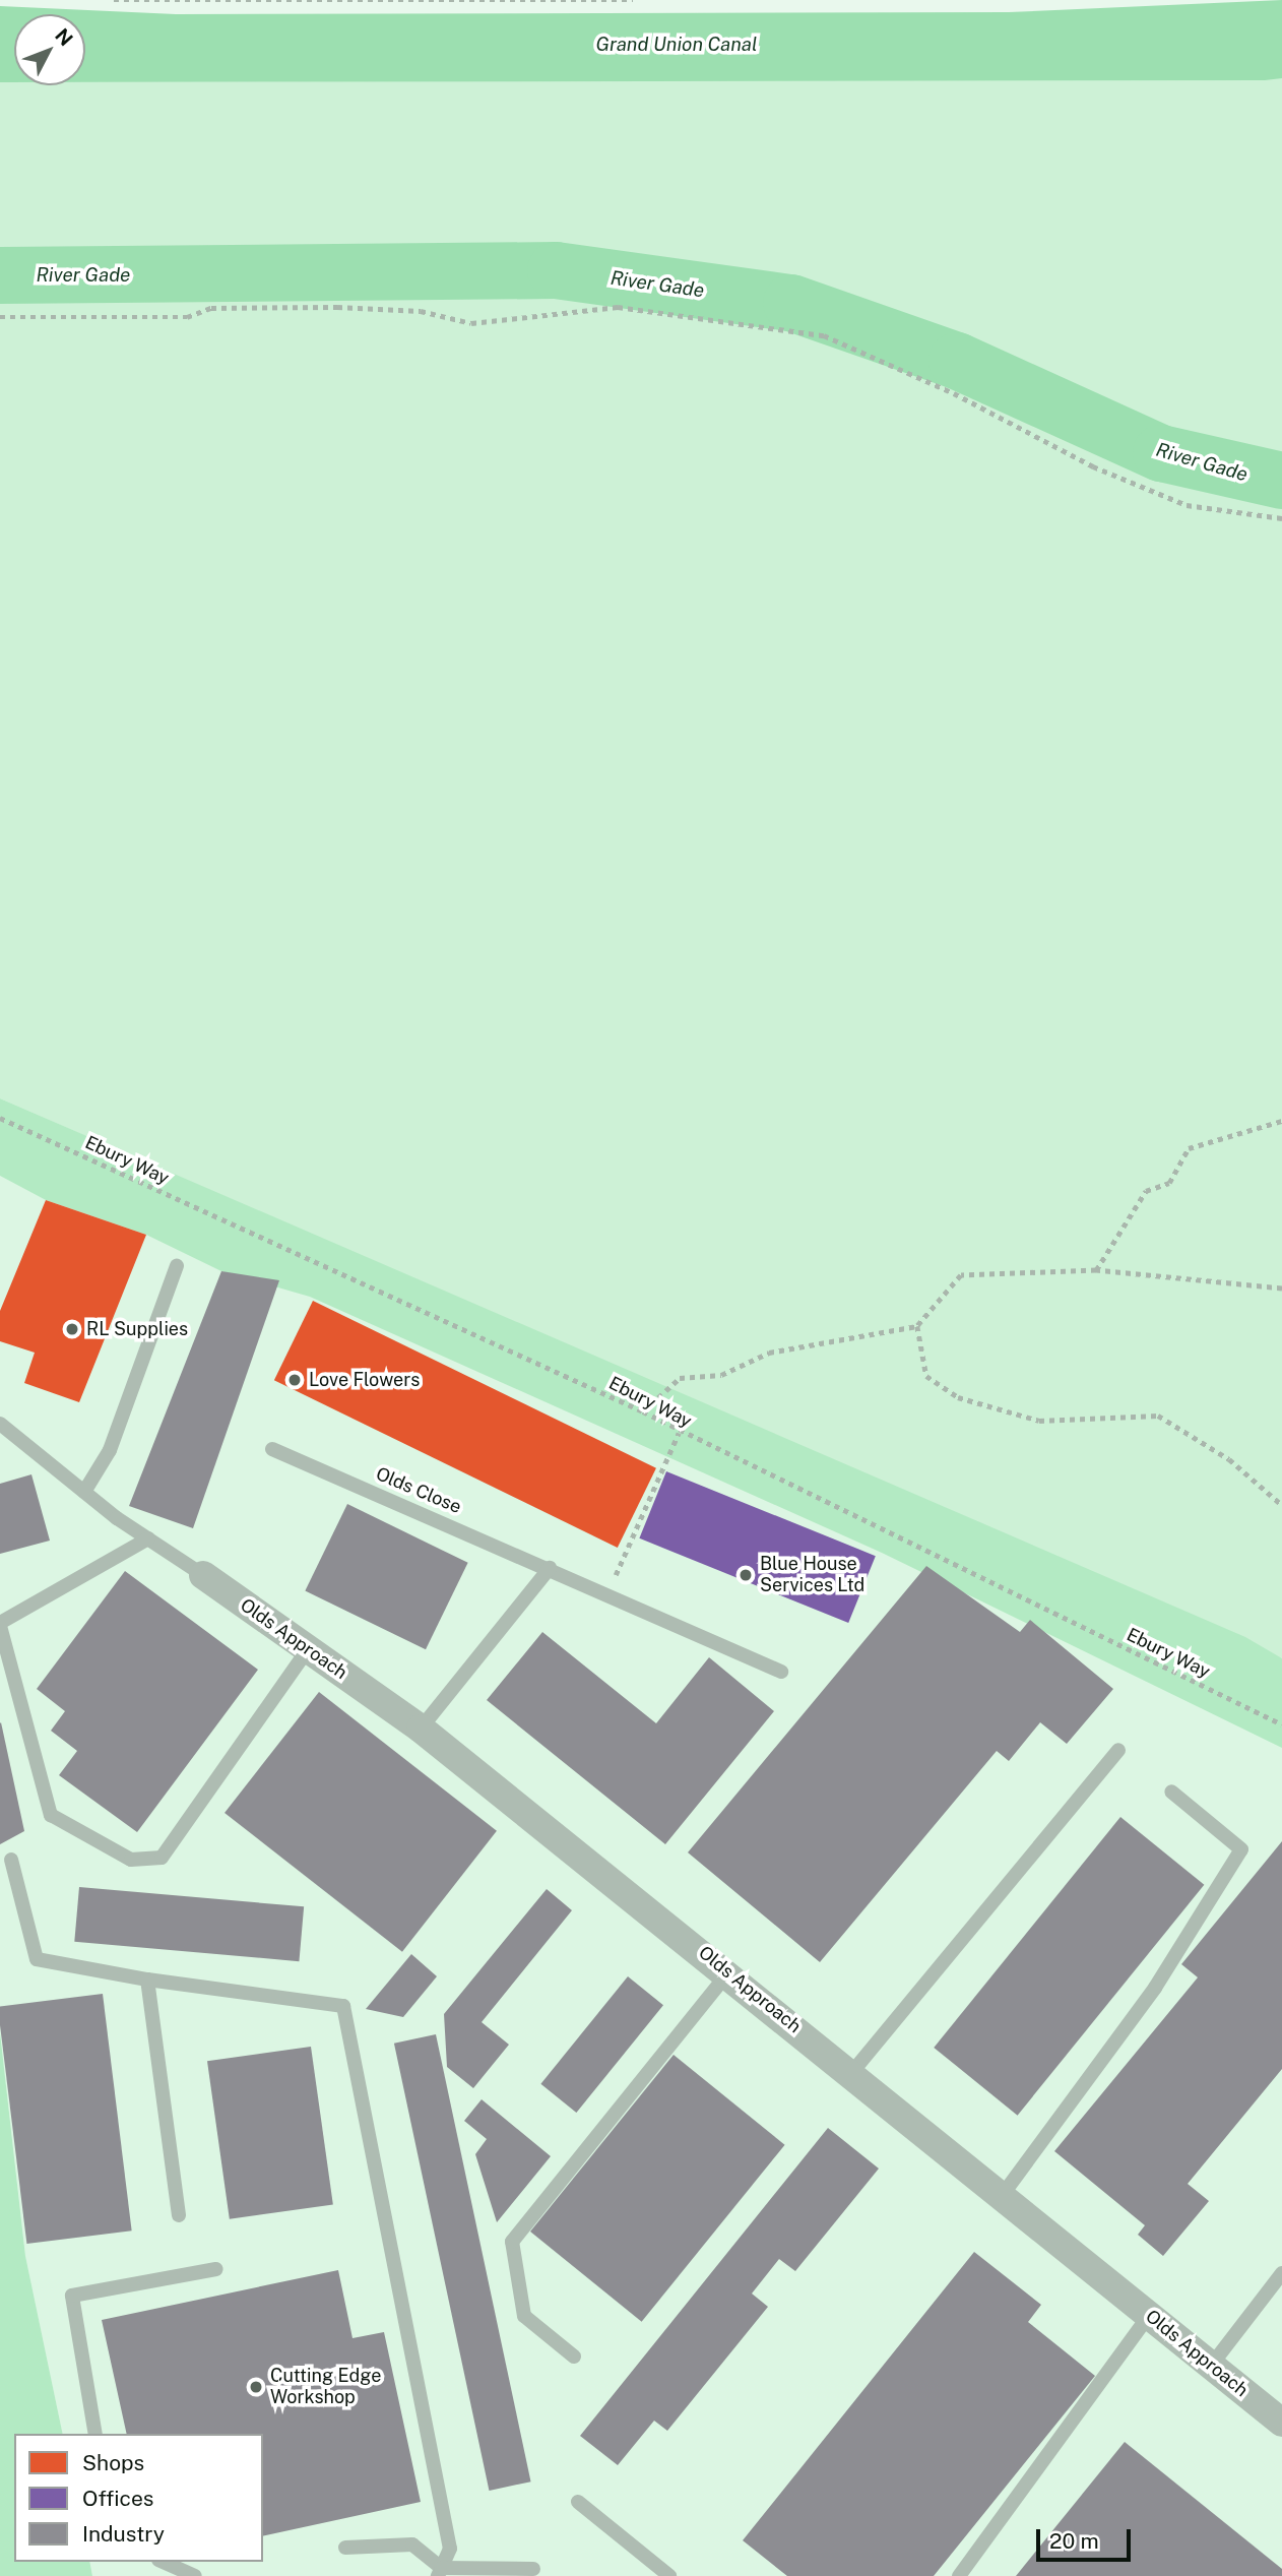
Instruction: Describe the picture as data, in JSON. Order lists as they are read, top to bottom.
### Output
{
  "streets": {
    "street": ["Olds Approach"],
    "lane": ["Olds Close"],
    "path": ["Ebury Way"]
  },
  "water": ["Grand Union Canal", "River Gade"],
  "places": [
    "RL Supplies",
    "Love Flowers",
    "Blue House Services Ltd",
    "Cutting Edge Workshop"
  ],
  "legend": ["Shops", "Offices", "Industry"],
  "scale_bar": "20 m",
  "north": "top right"
}
